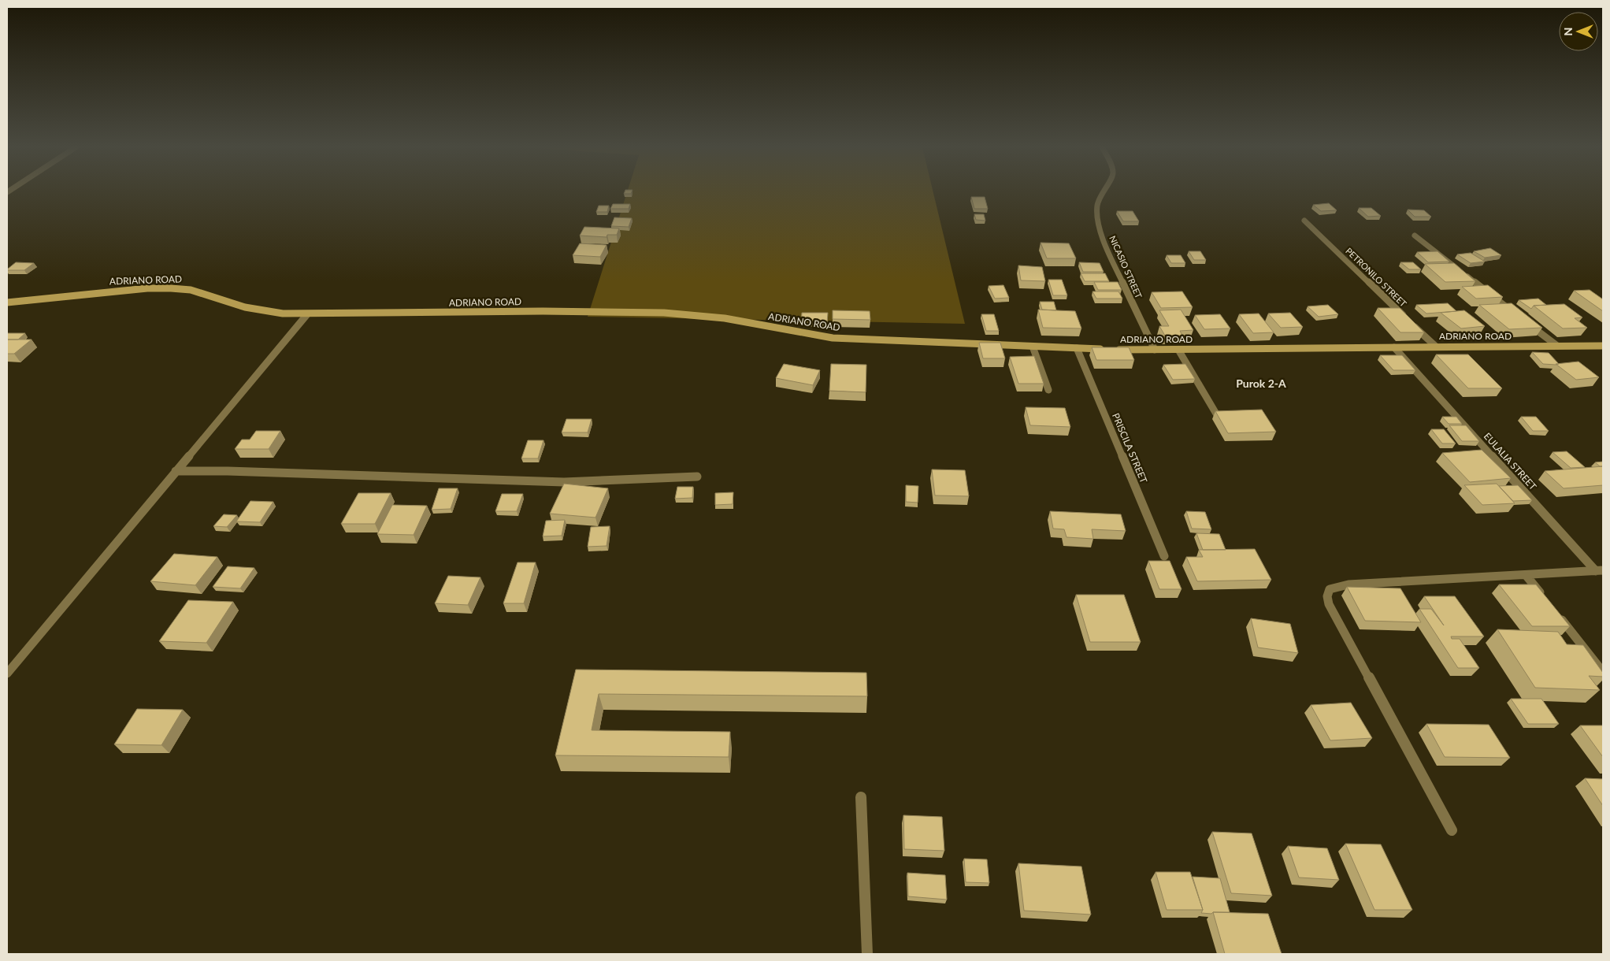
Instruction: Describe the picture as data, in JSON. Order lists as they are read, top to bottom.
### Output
{
  "streets": {
    "street": [
      "NICASIO STREET",
      "PETRONILO STREET",
      "ADRIANO ROAD",
      "PRISCILA STREET",
      "EULALIA STREET"
    ]
  },
  "crossings": [
    ["NICASIO STREET", "ADRIANO ROAD"],
    ["PETRONILO STREET", "ADRIANO ROAD"],
    ["ADRIANO ROAD", "PRISCILA STREET"],
    ["ADRIANO ROAD", "EULALIA STREET"]
  ],
  "districts": ["Purok 2-A"],
  "north": "left"
}
